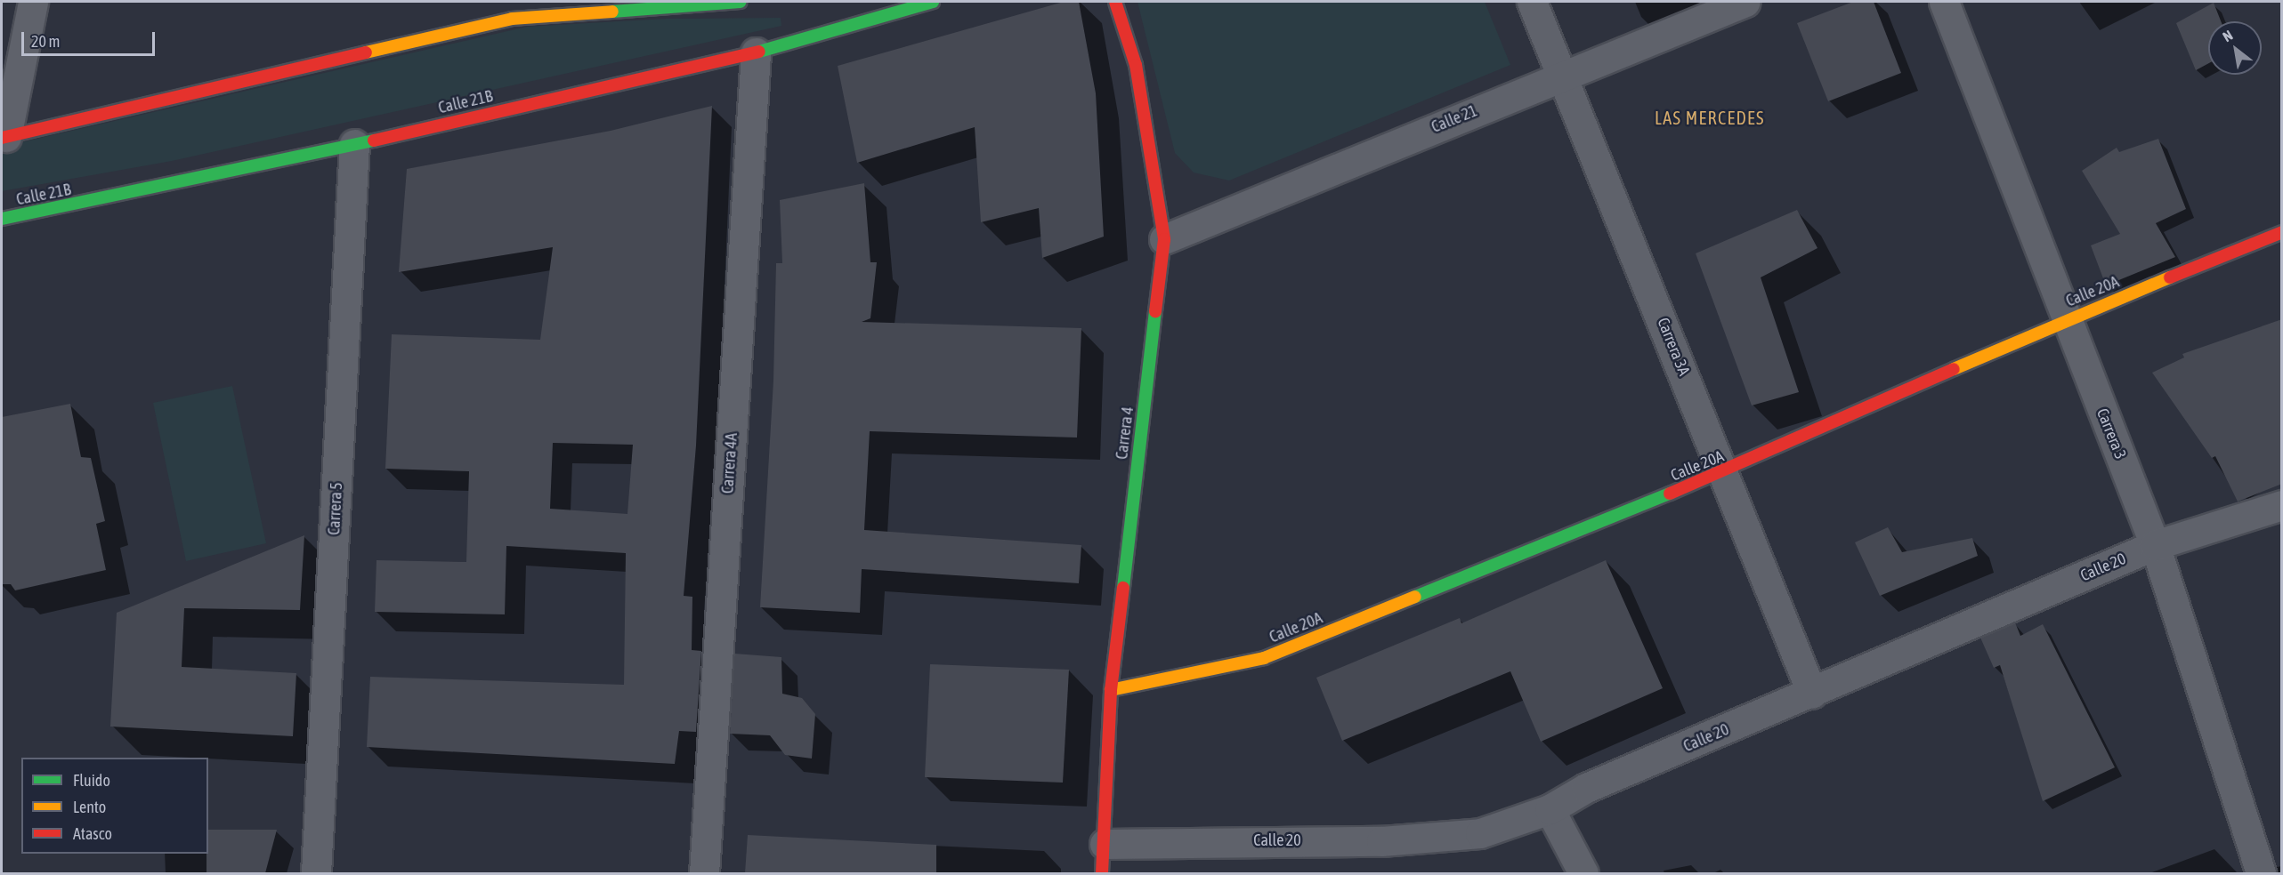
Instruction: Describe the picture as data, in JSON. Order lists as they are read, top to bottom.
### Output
{
  "streets": {
    "street": [
      "Calle 21B",
      "Calle 21",
      "Calle 20A",
      "Carrera 3A",
      "Carrera 4",
      "Carrera 3",
      "Carrera 4A",
      "Carrera 5",
      "Calle 20"
    ]
  },
  "crossings": [
    ["Calle 21B", "Carrera 4A"],
    ["Calle 21B", "Carrera 5"],
    ["Calle 21", "Carrera 3A"],
    ["Calle 21", "Carrera 4"],
    ["Calle 20A", "Carrera 3A"],
    ["Calle 20A", "Carrera 4"],
    ["Calle 20A", "Carrera 3"],
    ["Carrera 3A", "Calle 20"],
    ["Carrera 4", "Calle 20"],
    ["Carrera 3", "Calle 20"]
  ],
  "districts": ["LAS MERCEDES"],
  "legend": ["Fluido", "Lento", "Atasco"],
  "scale_bar": "20 m",
  "north": "top left"
}
